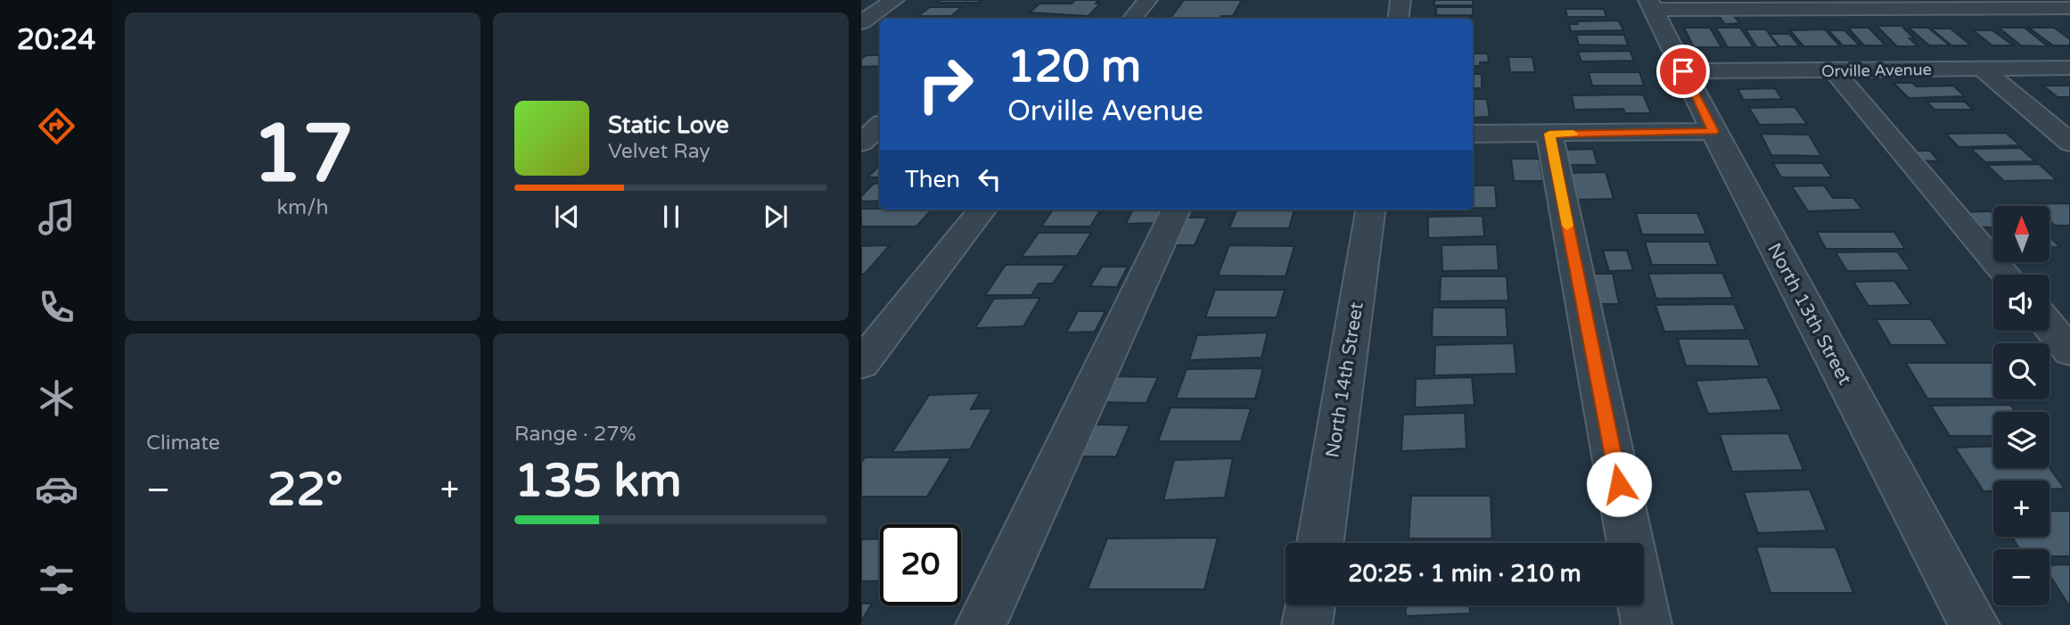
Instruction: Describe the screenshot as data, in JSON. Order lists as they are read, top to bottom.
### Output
{
  "streets": {
    "street": ["Orville Avenue", "North 13th Street", "North 14th Street"]
  },
  "crossings": [
    ["Orville Avenue", "North 13th Street"]
  ],
  "north": "top",
  "page": {
    "tabs": "20:24",
    "tile": [
      ["17", "km/h"],
      "Climate",
      ["Range · 27%", "135 km"]
    ],
    "turn": ["120 m", "Orville Avenue"],
    "song": ["Static Love", "Velvet Ray"],
    "then": "Then",
    "map_buttons": ["+", "−"],
    "heat": ["−", "22°", "+"],
    "limit": "20",
    "trip": "20:25 · 1 min · 210 m"
  }
}
